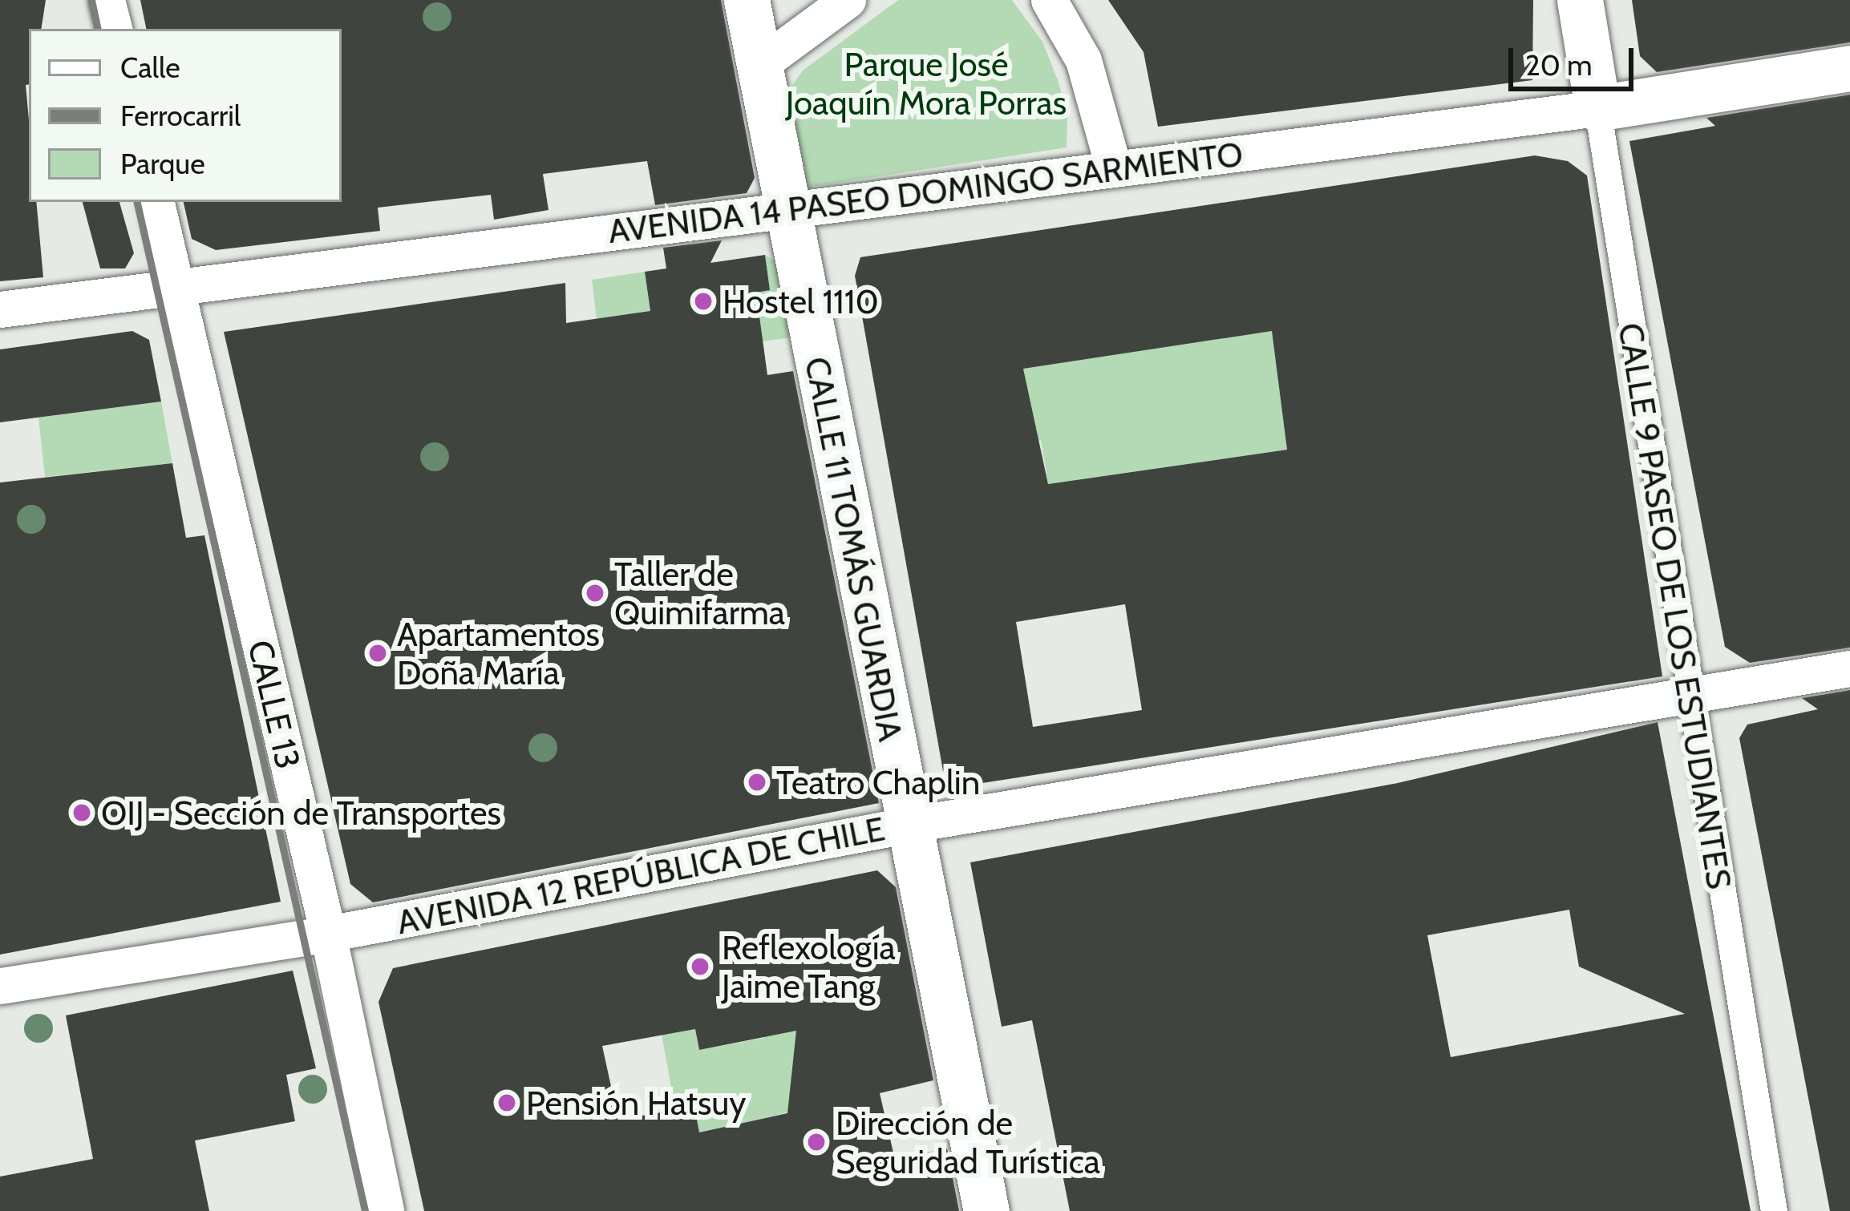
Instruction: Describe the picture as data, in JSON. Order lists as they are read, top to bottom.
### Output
{
  "streets": {
    "street": [
      "AVENIDA 14 PASEO DOMINGO SARMIENTO",
      "CALLE 11 TOMÁS GUARDIA",
      "CALLE 9 PASEO DE LOS ESTUDIANTES",
      "CALLE 13",
      "AVENIDA 12 REPÚBLICA DE CHILE"
    ]
  },
  "crossings": [
    ["AVENIDA 14 PASEO DOMINGO SARMIENTO", "CALLE 11 TOMÁS GUARDIA"],
    ["AVENIDA 14 PASEO DOMINGO SARMIENTO", "CALLE 9 PASEO DE LOS ESTUDIANTES"],
    ["AVENIDA 14 PASEO DOMINGO SARMIENTO", "CALLE 13"],
    ["CALLE 11 TOMÁS GUARDIA", "AVENIDA 12 REPÚBLICA DE CHILE"],
    ["CALLE 9 PASEO DE LOS ESTUDIANTES", "AVENIDA 12 REPÚBLICA DE CHILE"],
    ["CALLE 13", "AVENIDA 12 REPÚBLICA DE CHILE"]
  ],
  "parks": ["Parque José Joaquín Mora Porras"],
  "places": [
    "Hostel 1110",
    "Taller de Quimifarma",
    "Apartamentos Doña María",
    "Teatro Chaplin",
    "OIJ - Sección de Transportes",
    "Reflexología Jaime Tang",
    "Pensión Hatsuy",
    "Dirección de Seguridad Turística"
  ],
  "legend": ["Calle", "Ferrocarril", "Parque"],
  "scale_bar": "20 m"
}
